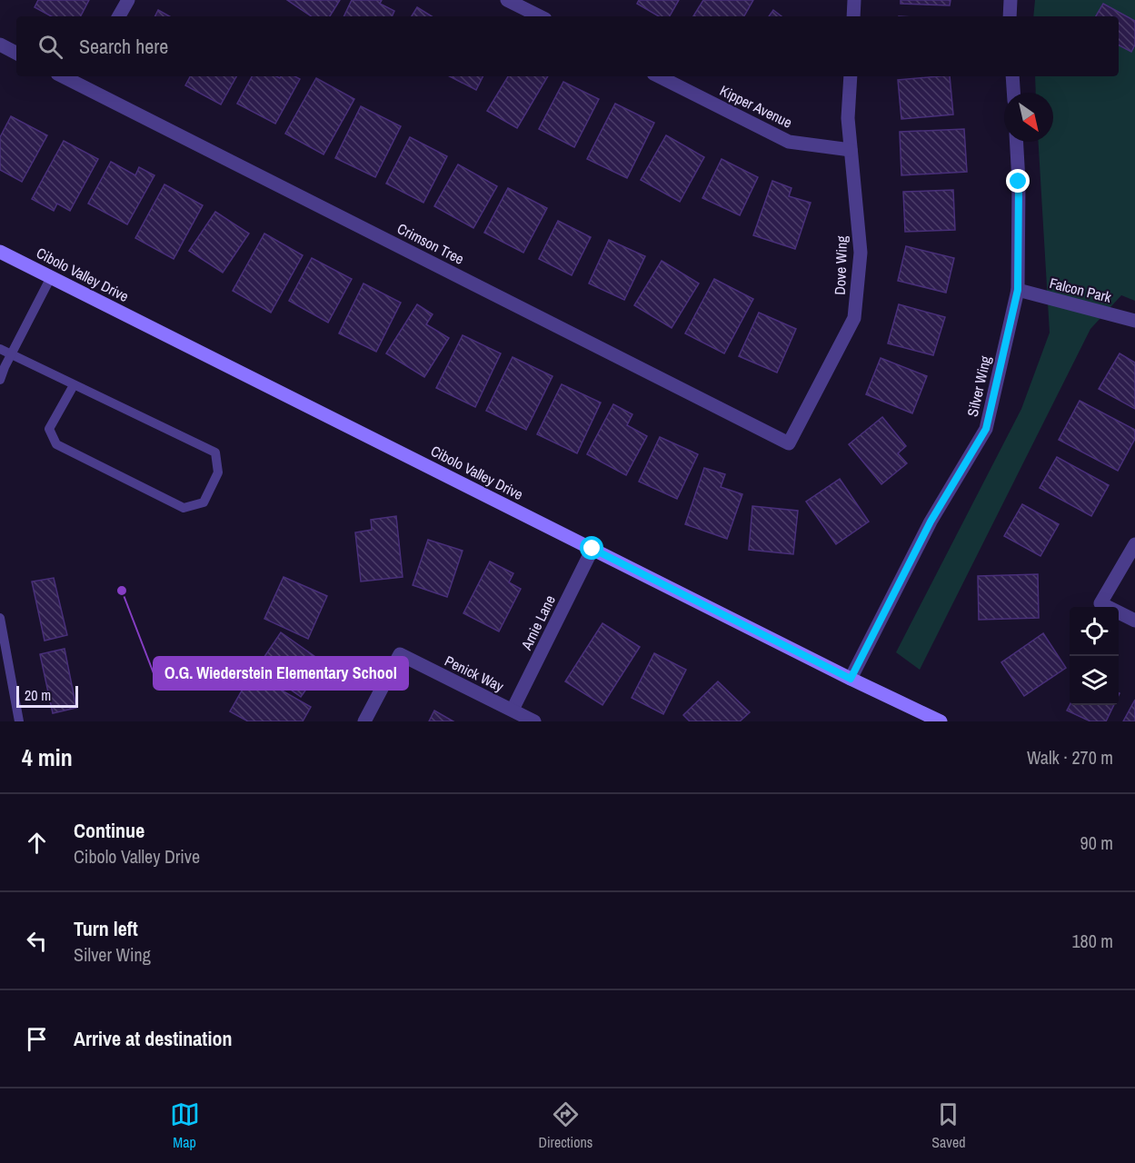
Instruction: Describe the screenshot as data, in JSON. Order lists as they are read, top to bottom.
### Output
{
  "streets": {
    "main road": ["Cibolo Valley Drive"],
    "street": [
      "Kipper Avenue",
      "Crimson Tree",
      "Dove Wing",
      "Falcon Park",
      "Silver Wing",
      "Arnie Lane",
      "Penick Way"
    ]
  },
  "crossings": [
    ["Kipper Avenue", "Dove Wing"],
    ["Crimson Tree", "Dove Wing"],
    ["Cibolo Valley Drive", "Silver Wing"],
    ["Cibolo Valley Drive", "Arnie Lane"],
    ["Falcon Park", "Silver Wing"],
    ["Arnie Lane", "Penick Way"]
  ],
  "places": ["O.G. Wiederstein Elementary School"],
  "scale_bar": "20 m",
  "north": "bottom right",
  "page": {
    "search": "Search here",
    "scale": "20 m",
    "heading": ["4 min", "Walk · 270 m"],
    "list": [
      ["Continue", "Cibolo Valley Drive", "90 m"],
      ["Turn left", "Silver Wing", "180 m"],
      "Arrive at destination"
    ],
    "nav": ["Map", "Directions", "Saved"]
  }
}
